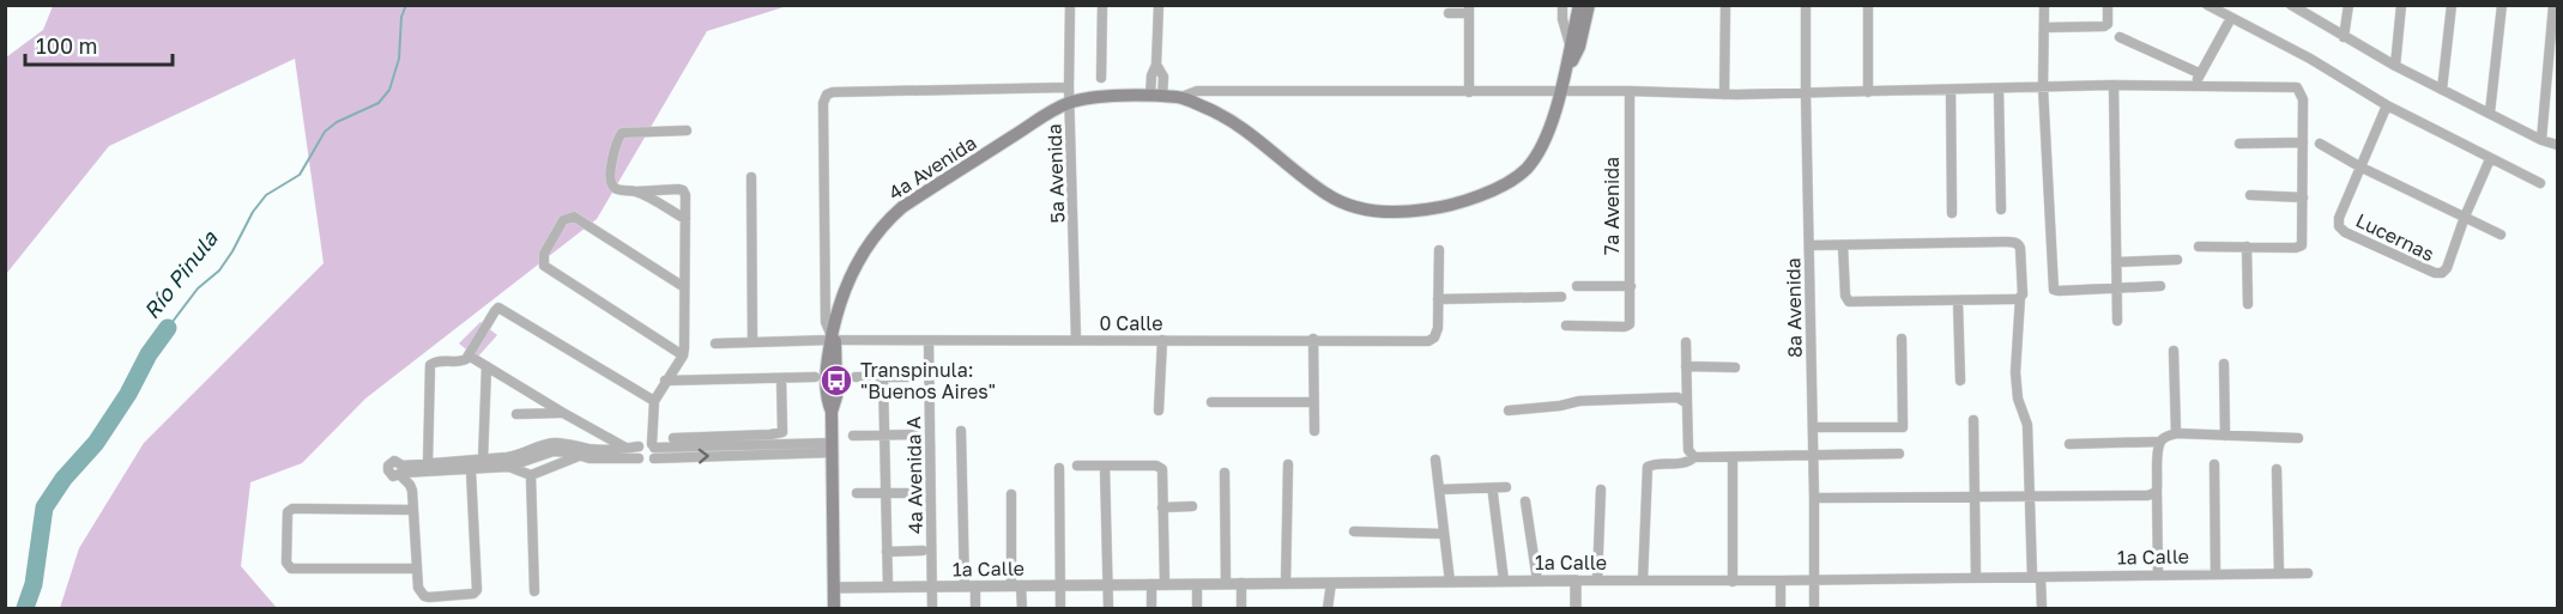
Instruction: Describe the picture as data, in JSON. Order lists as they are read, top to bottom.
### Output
{
  "streets": {
    "main road": ["4a Avenida"],
    "street": [
      "5a Avenida",
      "7a Avenida",
      "Lucernas",
      "8a Avenida",
      "0 Calle",
      "4a Avenida A",
      "1a Calle"
    ]
  },
  "crossings": [
    ["4a Avenida", "5a Avenida"],
    ["4a Avenida", "0 Calle"],
    ["4a Avenida", "1a Calle"],
    ["5a Avenida", "0 Calle"],
    ["8a Avenida", "1a Calle"],
    ["0 Calle", "4a Avenida A"],
    ["4a Avenida A", "1a Calle"]
  ],
  "water": ["Río Pinula"],
  "places": {
    "bus stop": ["Transpinula: \"Buenos Aires\""]
  },
  "scale_bar": "100 m"
}
